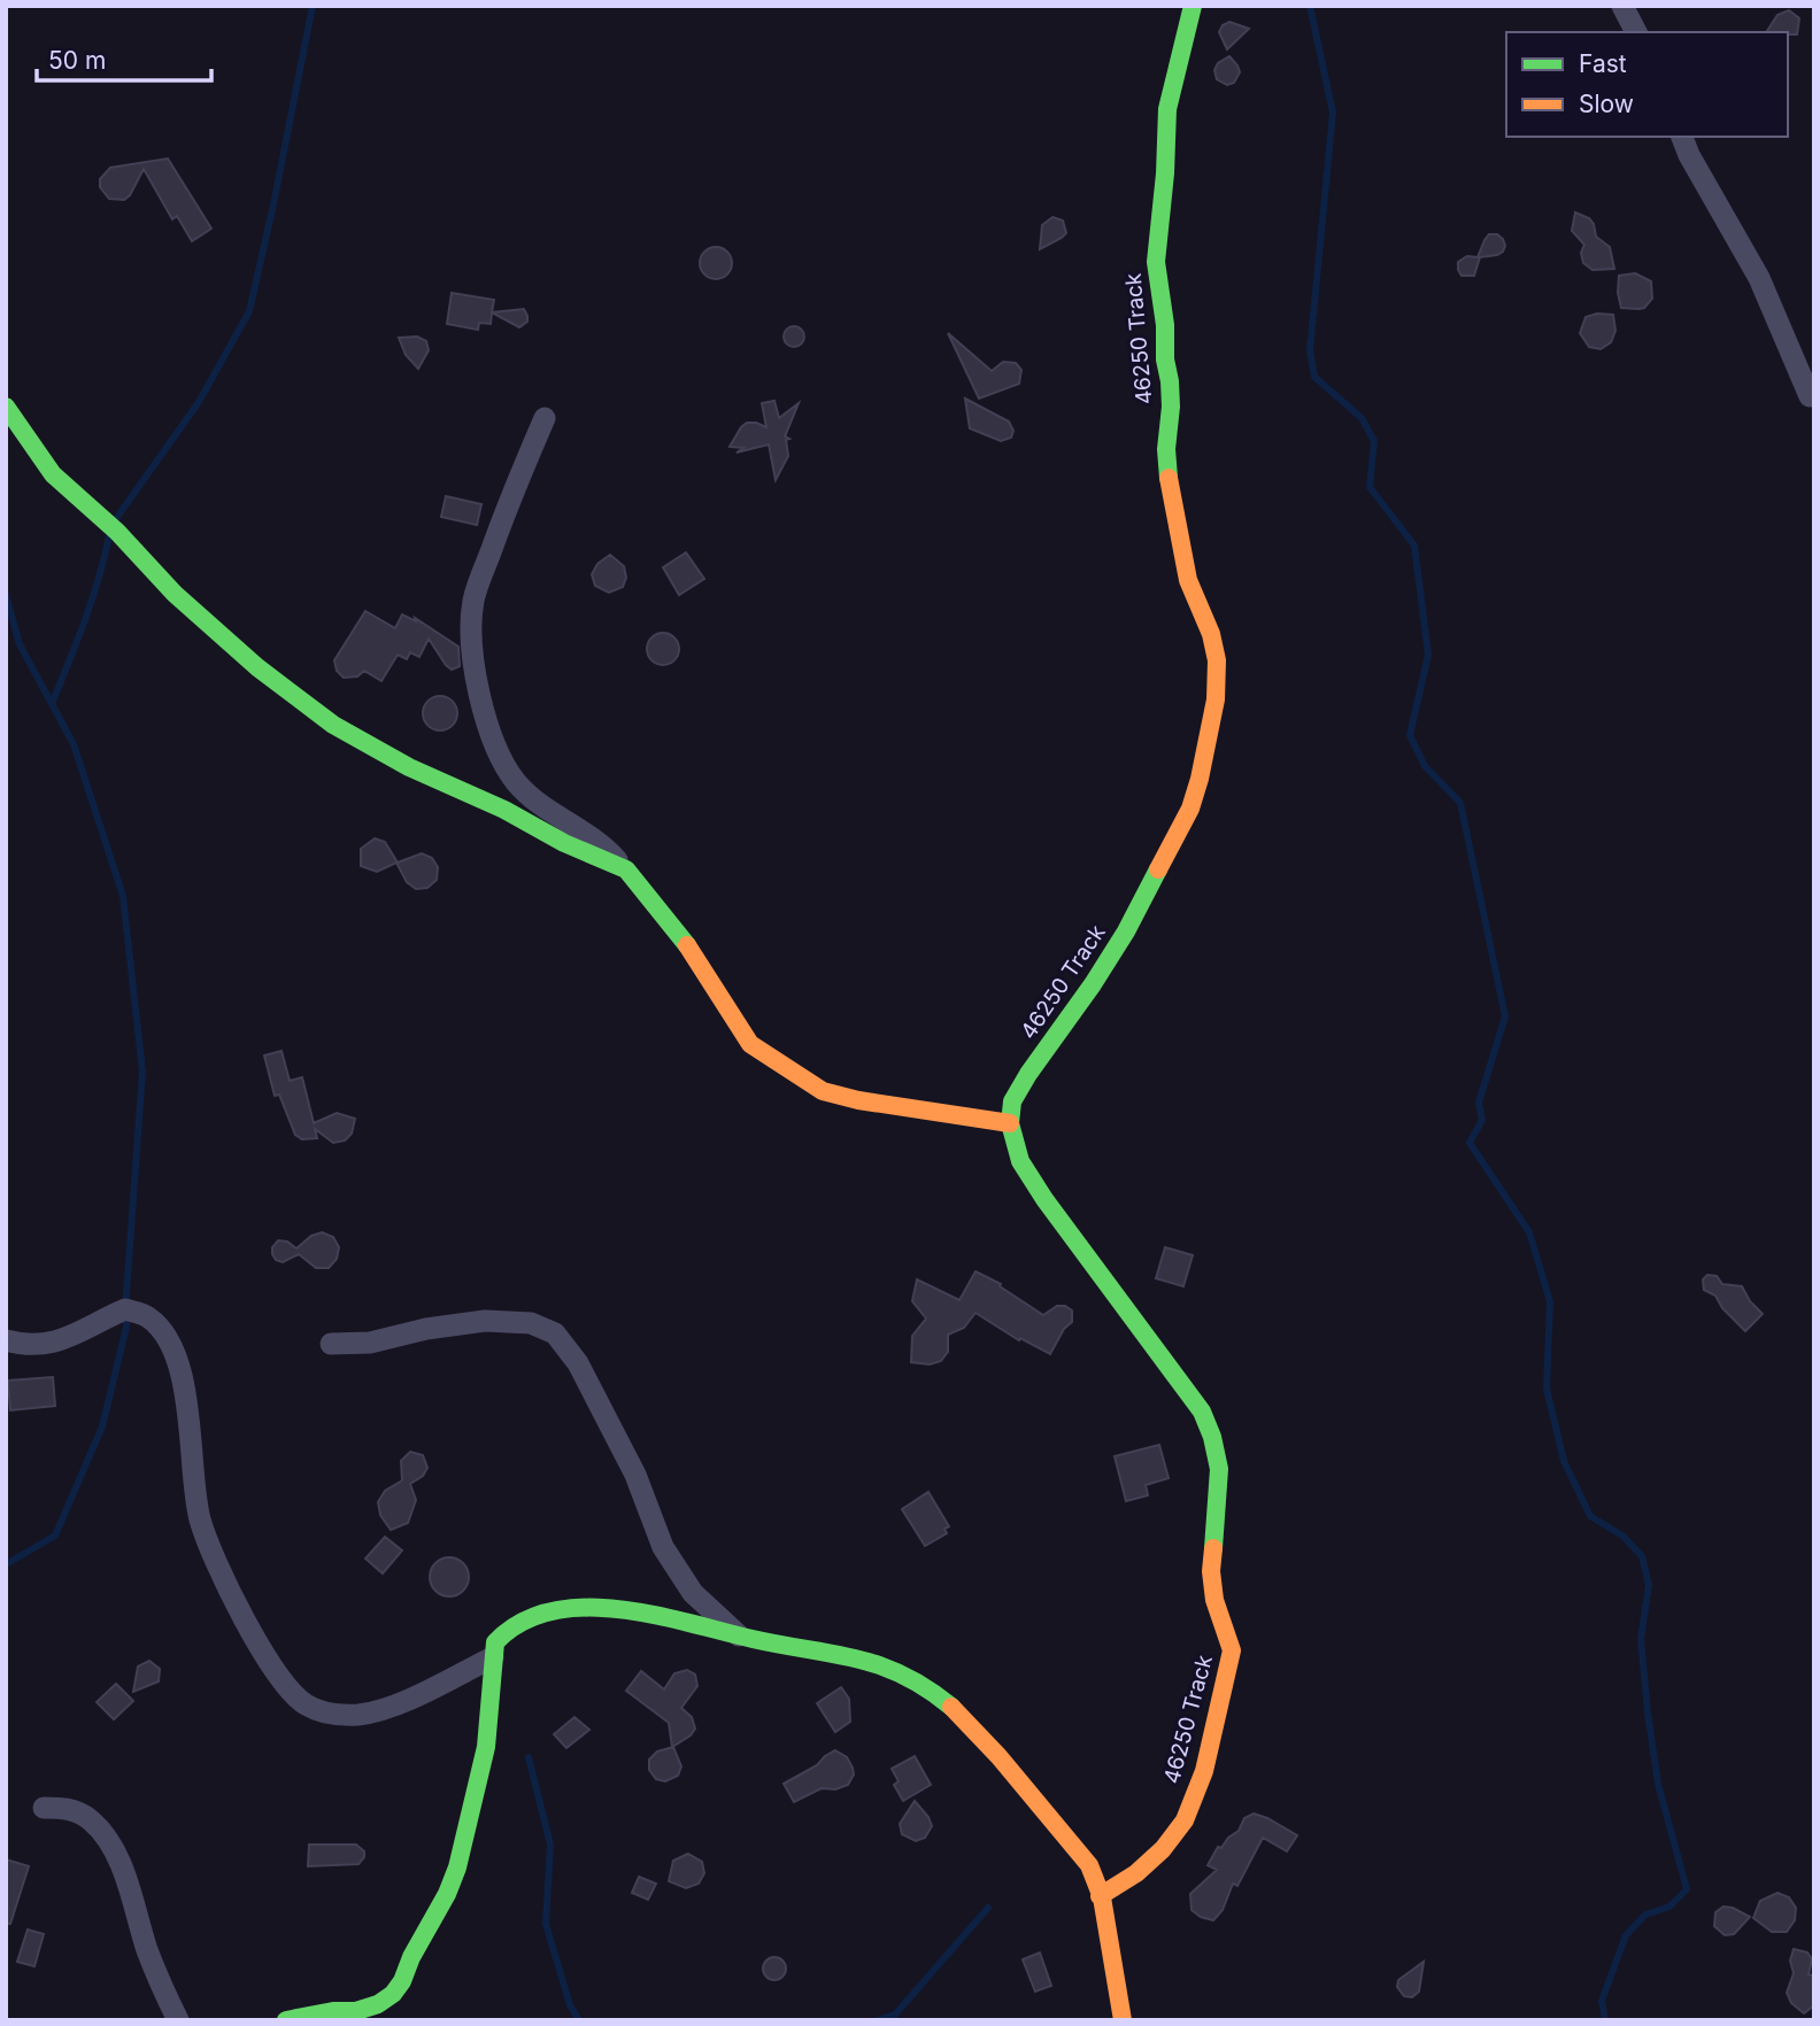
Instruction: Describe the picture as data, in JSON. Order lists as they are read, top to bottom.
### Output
{
  "streets": {
    "street": ["46250 Track"]
  },
  "legend": ["Fast", "Slow"],
  "scale_bar": "50 m"
}
